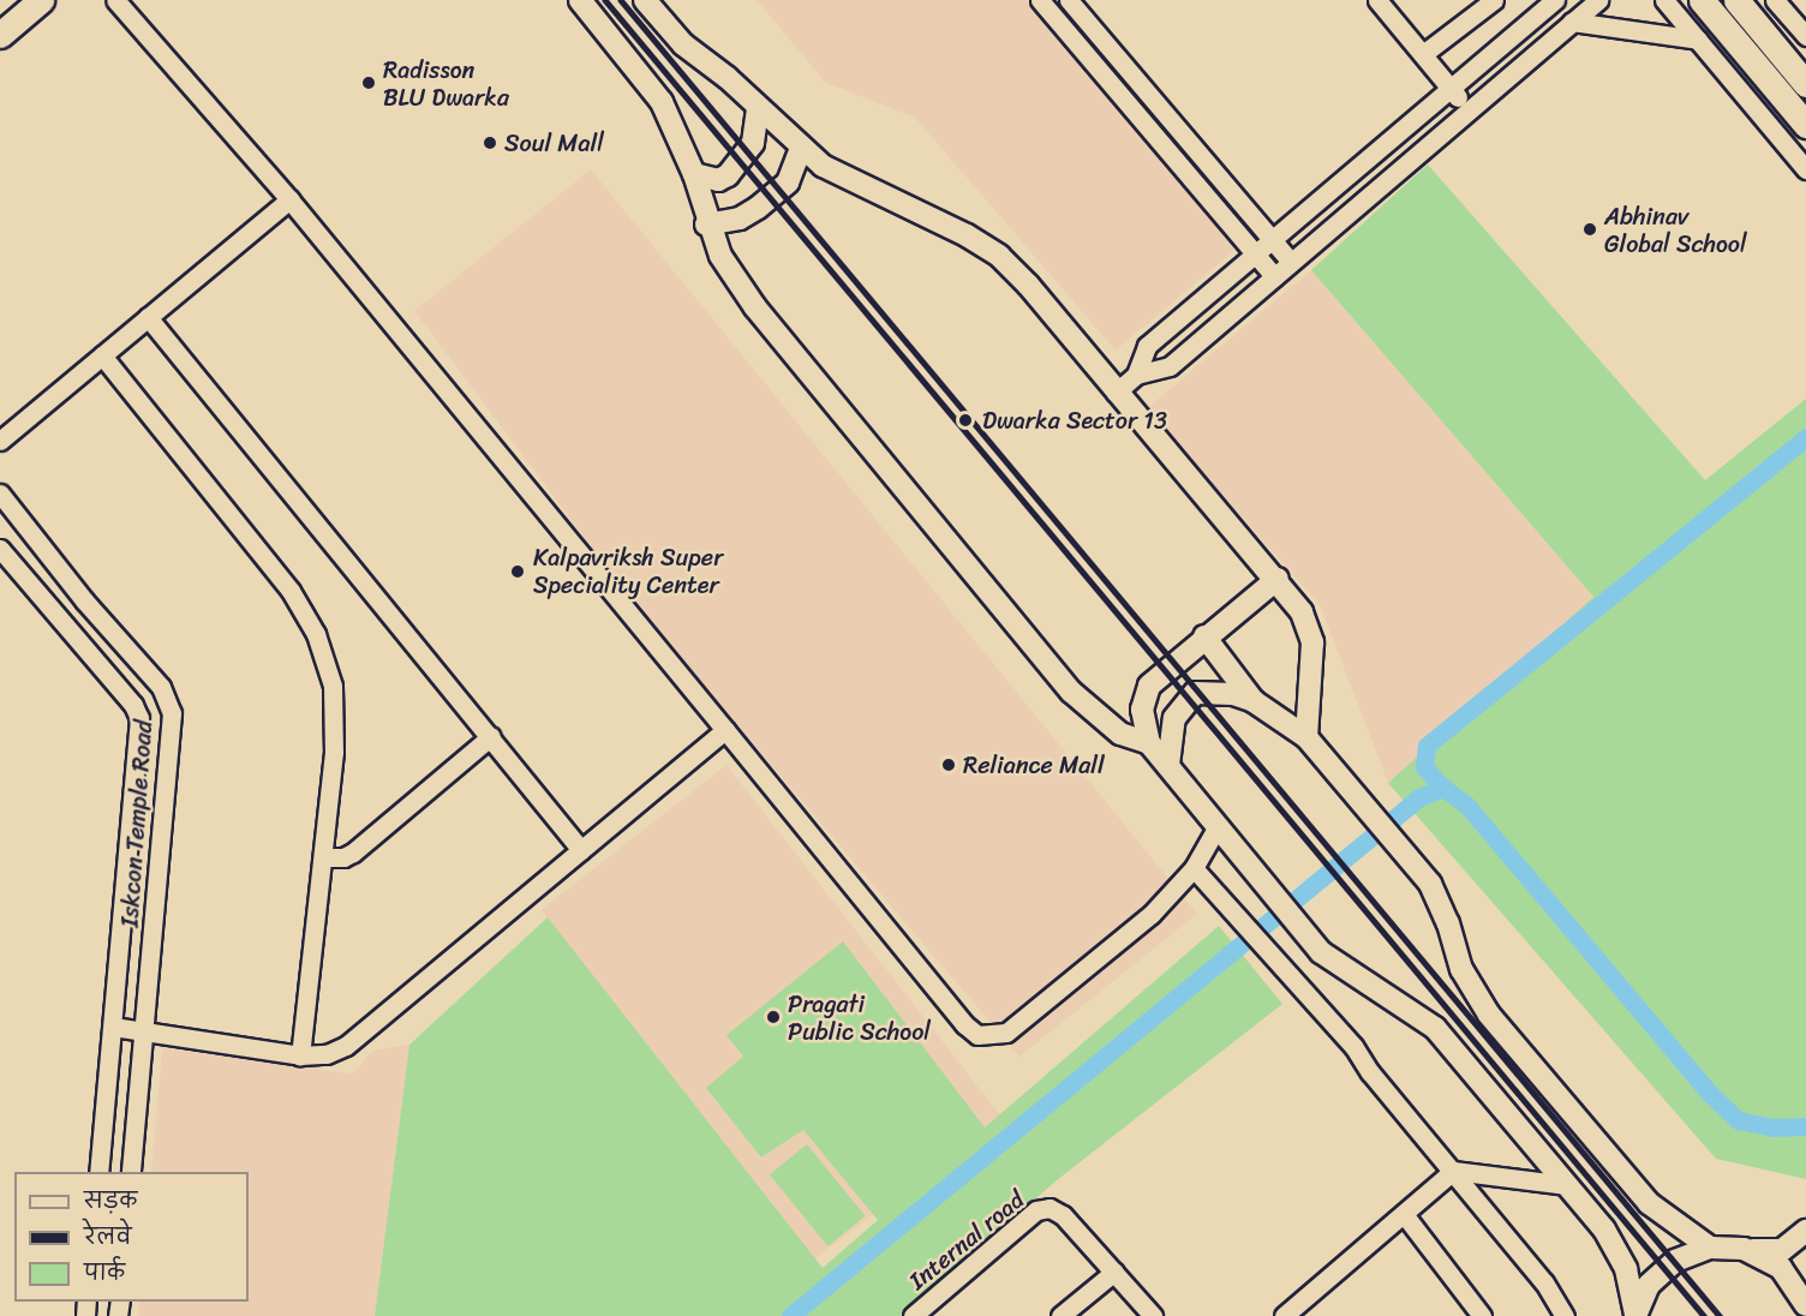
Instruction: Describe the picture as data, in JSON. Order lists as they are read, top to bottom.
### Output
{
  "streets": {
    "street": ["Iskcon Temple Road", "Internal road"]
  },
  "places": [
    "Radisson BLU Dwarka",
    "Soul Mall",
    "Abhinav Global School",
    "Dwarka Sector 13",
    "Kalpavriksh Super Speciality Center",
    "Reliance Mall",
    "Pragati Public School"
  ],
  "legend": ["सड़क", "रेलवे", "पार्क"]
}
